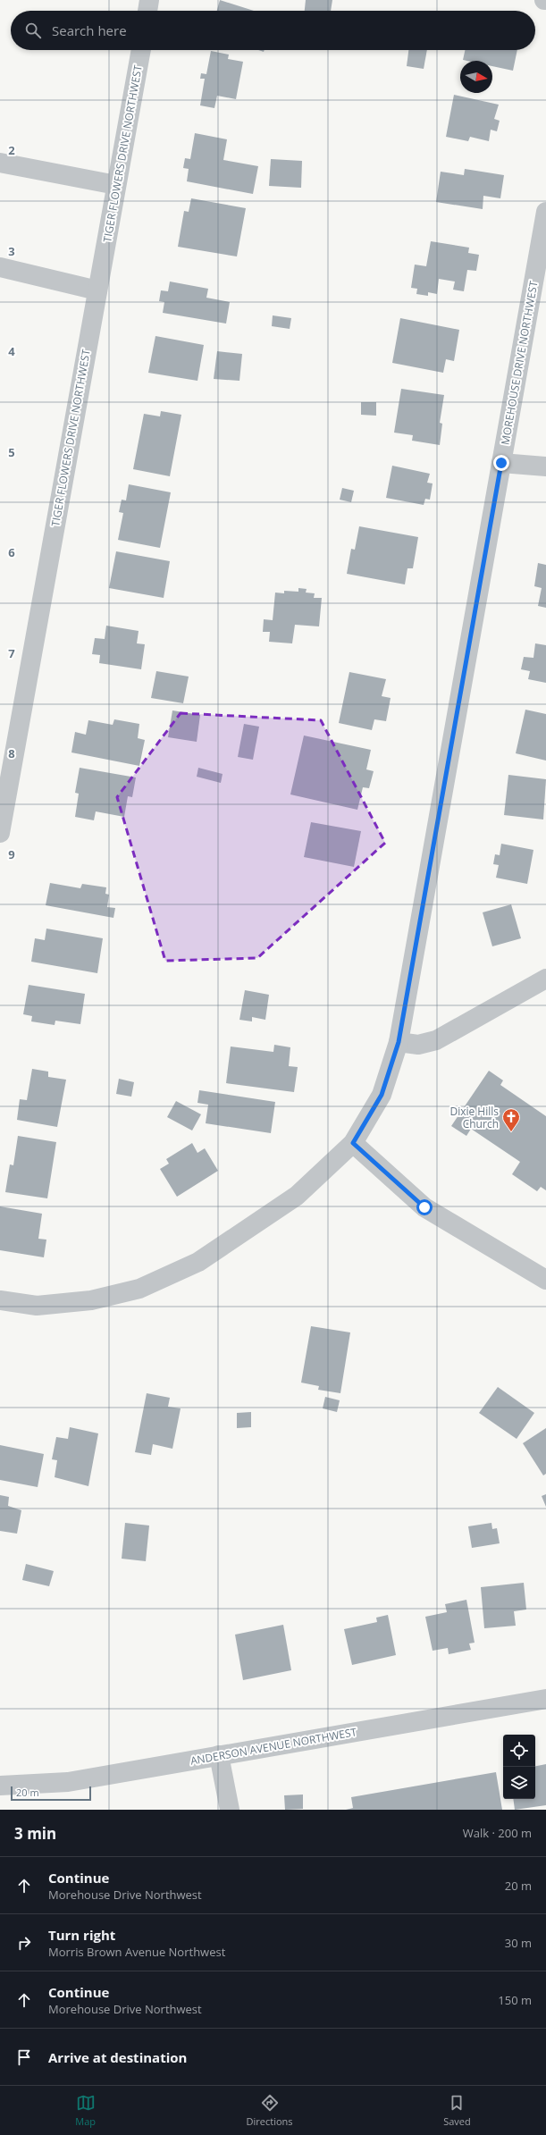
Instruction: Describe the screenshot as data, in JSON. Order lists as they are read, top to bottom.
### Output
{
  "streets": {
    "street": ["TIGER FLOWERS DRIVE NORTHWEST", "MOREHOUSE DRIVE NORTHWEST", "ANDERSON AVENUE NORTHWEST"]
  },
  "places": {
    "church": ["Dixie Hills Church"]
  },
  "scale_bar": "20 m",
  "north": "right",
  "page": {
    "search": "Search here",
    "scale": "20 m",
    "heading": ["3 min", "Walk · 200 m"],
    "list": [
      ["Continue", "Morehouse Drive Northwest", "20 m"],
      ["Turn right", "Morris Brown Avenue Northwest", "30 m"],
      ["Continue", "Morehouse Drive Northwest", "150 m"],
      "Arrive at destination"
    ],
    "nav": ["Map", "Directions", "Saved"]
  },
  "grid": {
    "rows": [
      "2",
      "3",
      "4",
      "5",
      "6",
      "7",
      "8",
      "9"
    ]
  }
}
